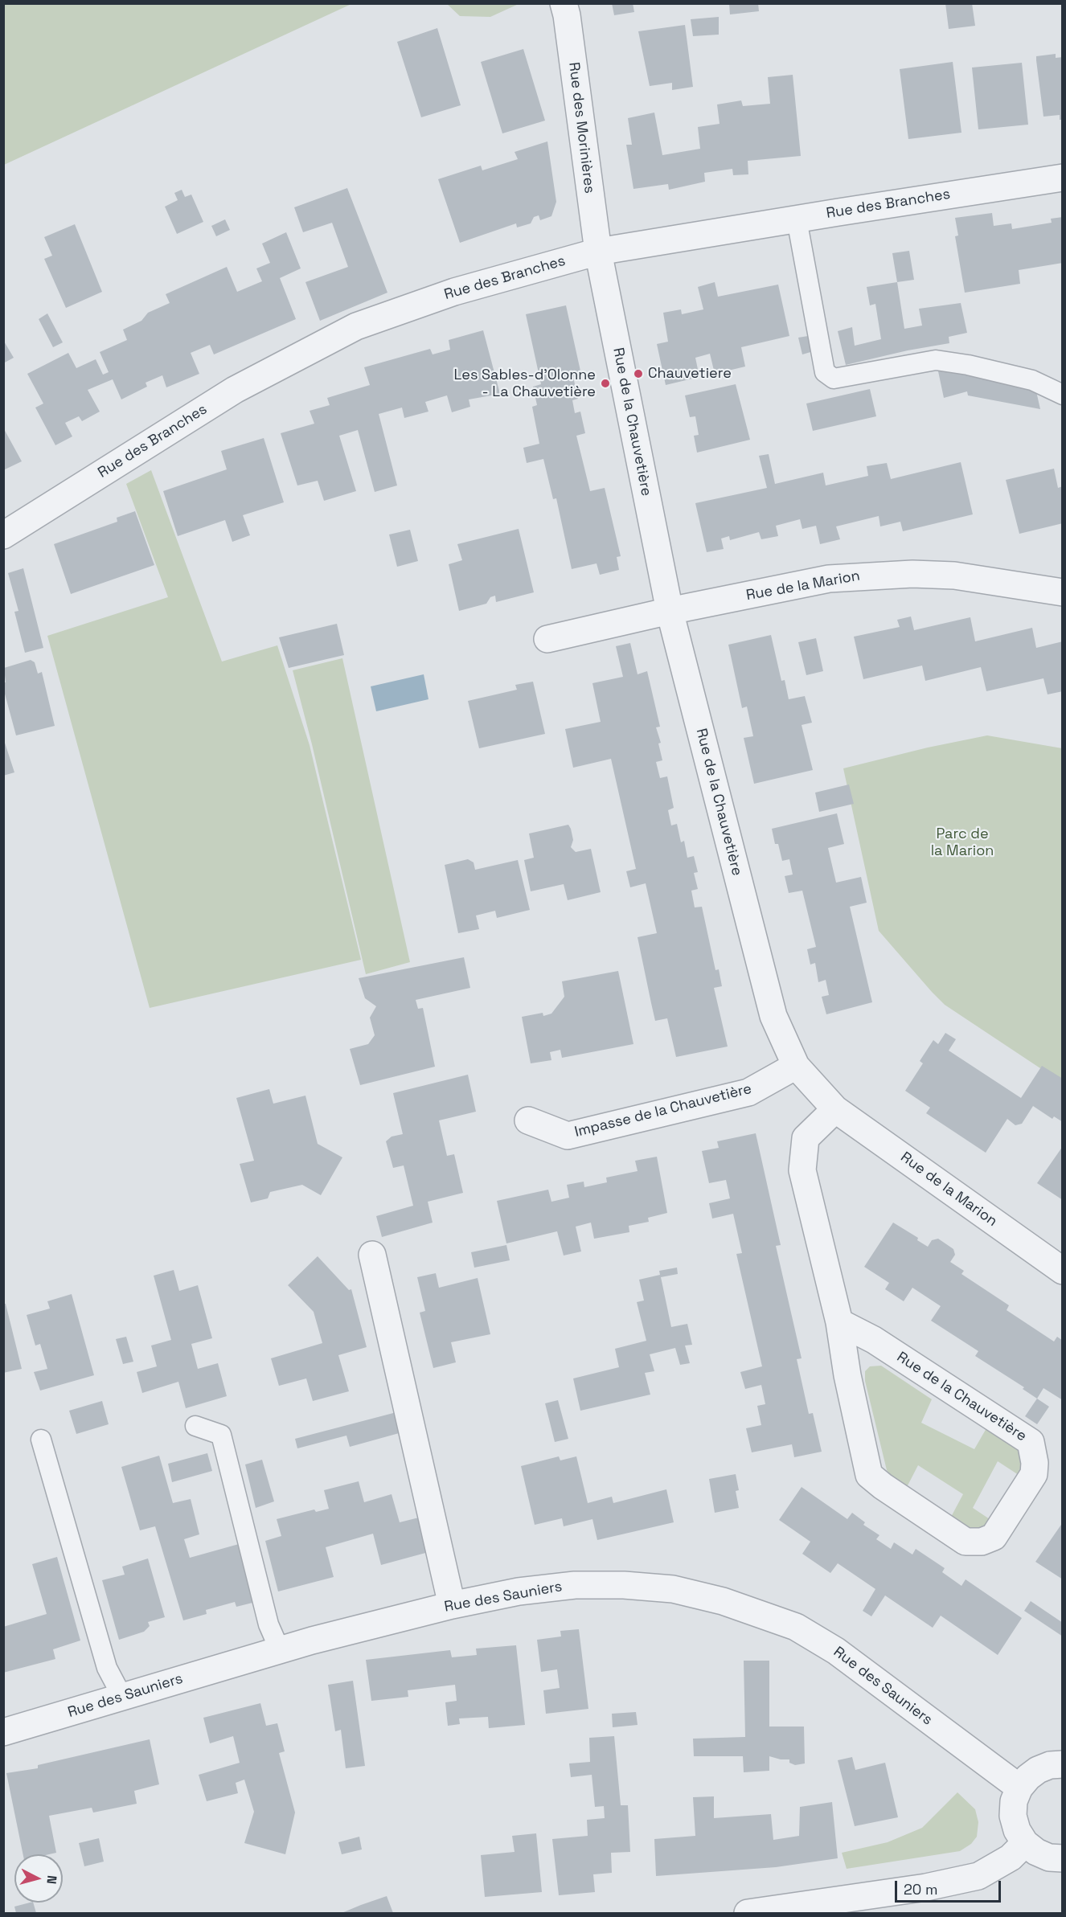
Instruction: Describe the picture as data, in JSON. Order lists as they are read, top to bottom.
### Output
{
  "streets": {
    "street": [
      "Rue des Morinières",
      "Rue des Branches",
      "Rue de la Chauvetière",
      "Rue de la Marion",
      "Impasse de la Chauvetière",
      "Rue des Sauniers"
    ]
  },
  "crossings": [
    ["Rue des Morinières", "Rue des Branches"],
    ["Rue des Morinières", "Rue de la Chauvetière"],
    ["Rue des Branches", "Rue de la Chauvetière"],
    ["Rue de la Chauvetière", "Rue de la Marion"],
    ["Rue de la Chauvetière", "Impasse de la Chauvetière"]
  ],
  "parks": ["Parc de la Marion"],
  "places": ["Chauvetiere", "Les Sables-d'Olonne - La Chauvetière"],
  "scale_bar": "20 m",
  "north": "right"
}
